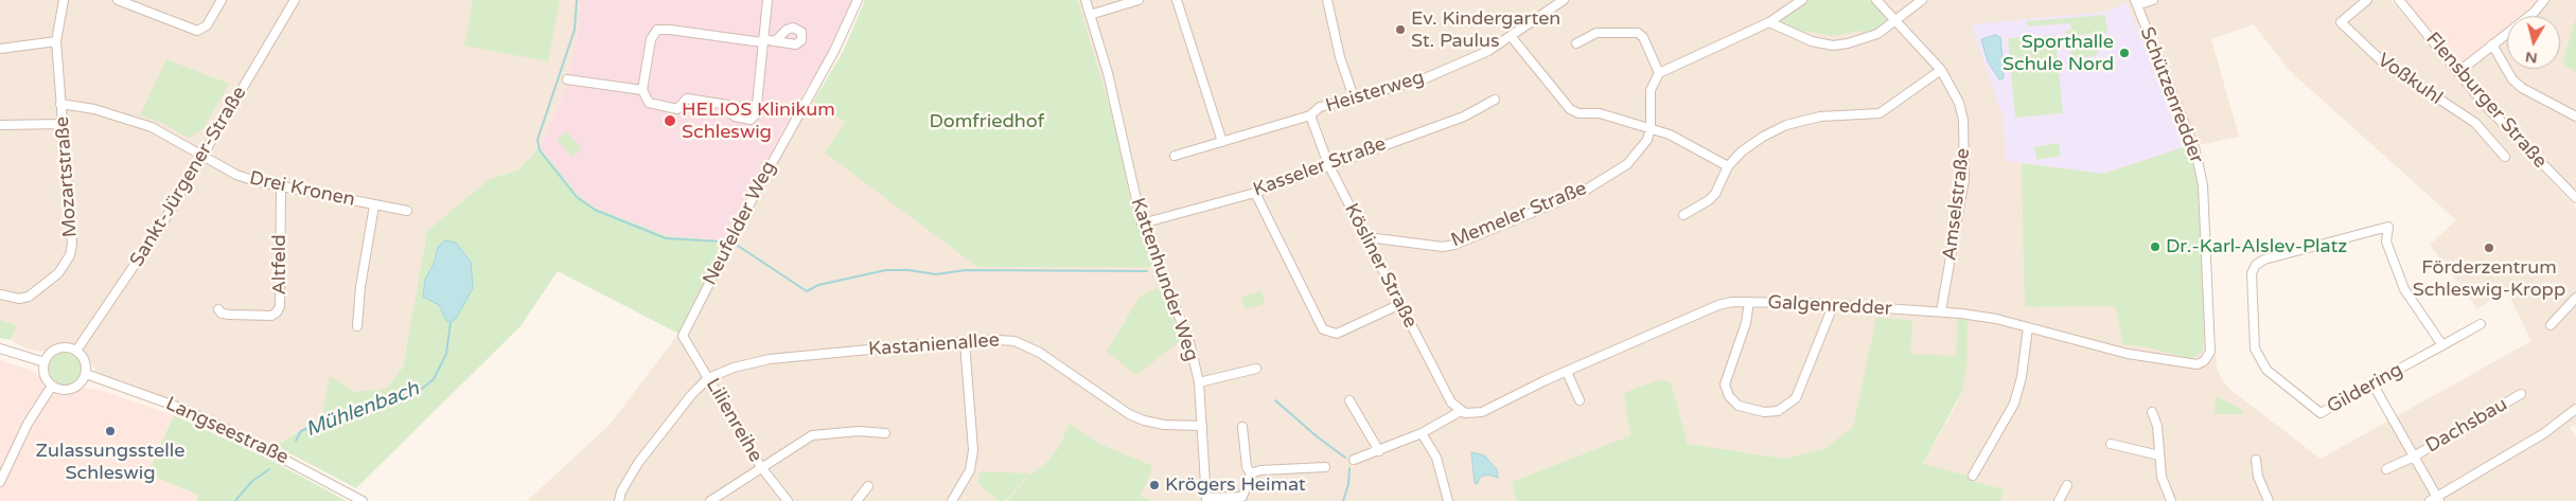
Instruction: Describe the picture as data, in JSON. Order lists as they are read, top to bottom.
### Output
{
  "streets": {
    "street": [
      "Voßkuhl",
      "Heisterweg",
      "Schützenredder",
      "Flensburger Straße",
      "Kasseler Straße",
      "Mozartstraße",
      "Sankt-Jürgener-Straße",
      "Drei Kronen",
      "Amselstraße",
      "Memeler Straße",
      "Neufelder Weg",
      "Altfeld",
      "Kösliner Straße",
      "Kattenhunder Weg",
      "Galgenredder",
      "Kastanienallee",
      "Gildering",
      "Lilienreihe",
      "Dachsbau",
      "Langseestraße"
    ]
  },
  "crossings": [
    ["Heisterweg", "Kösliner Straße"],
    ["Schützenredder", "Galgenredder"],
    ["Kasseler Straße", "Kösliner Straße"],
    ["Kasseler Straße", "Kattenhunder Weg"],
    ["Mozartstraße", "Drei Kronen"],
    ["Sankt-Jürgener-Straße", "Drei Kronen"],
    ["Sankt-Jürgener-Straße", "Langseestraße"],
    ["Drei Kronen", "Altfeld"],
    ["Amselstraße", "Galgenredder"],
    ["Memeler Straße", "Kösliner Straße"],
    ["Neufelder Weg", "Lilienreihe"],
    ["Kösliner Straße", "Galgenredder"],
    ["Kattenhunder Weg", "Kastanienallee"],
    ["Kastanienallee", "Lilienreihe"]
  ],
  "water": ["Mühlenbach"],
  "parks": ["Domfriedhof"],
  "places": [
    "Ev. Kindergarten St. Paulus",
    "Sporthalle Schule Nord",
    "HELIOS Klinikum Schleswig",
    "Dr.-Karl-Alslev-Platz",
    "Förderzentrum Schleswig-Kropp",
    "Zulassungsstelle Schleswig",
    "Krögers Heimat"
  ],
  "north": "bottom"
}
